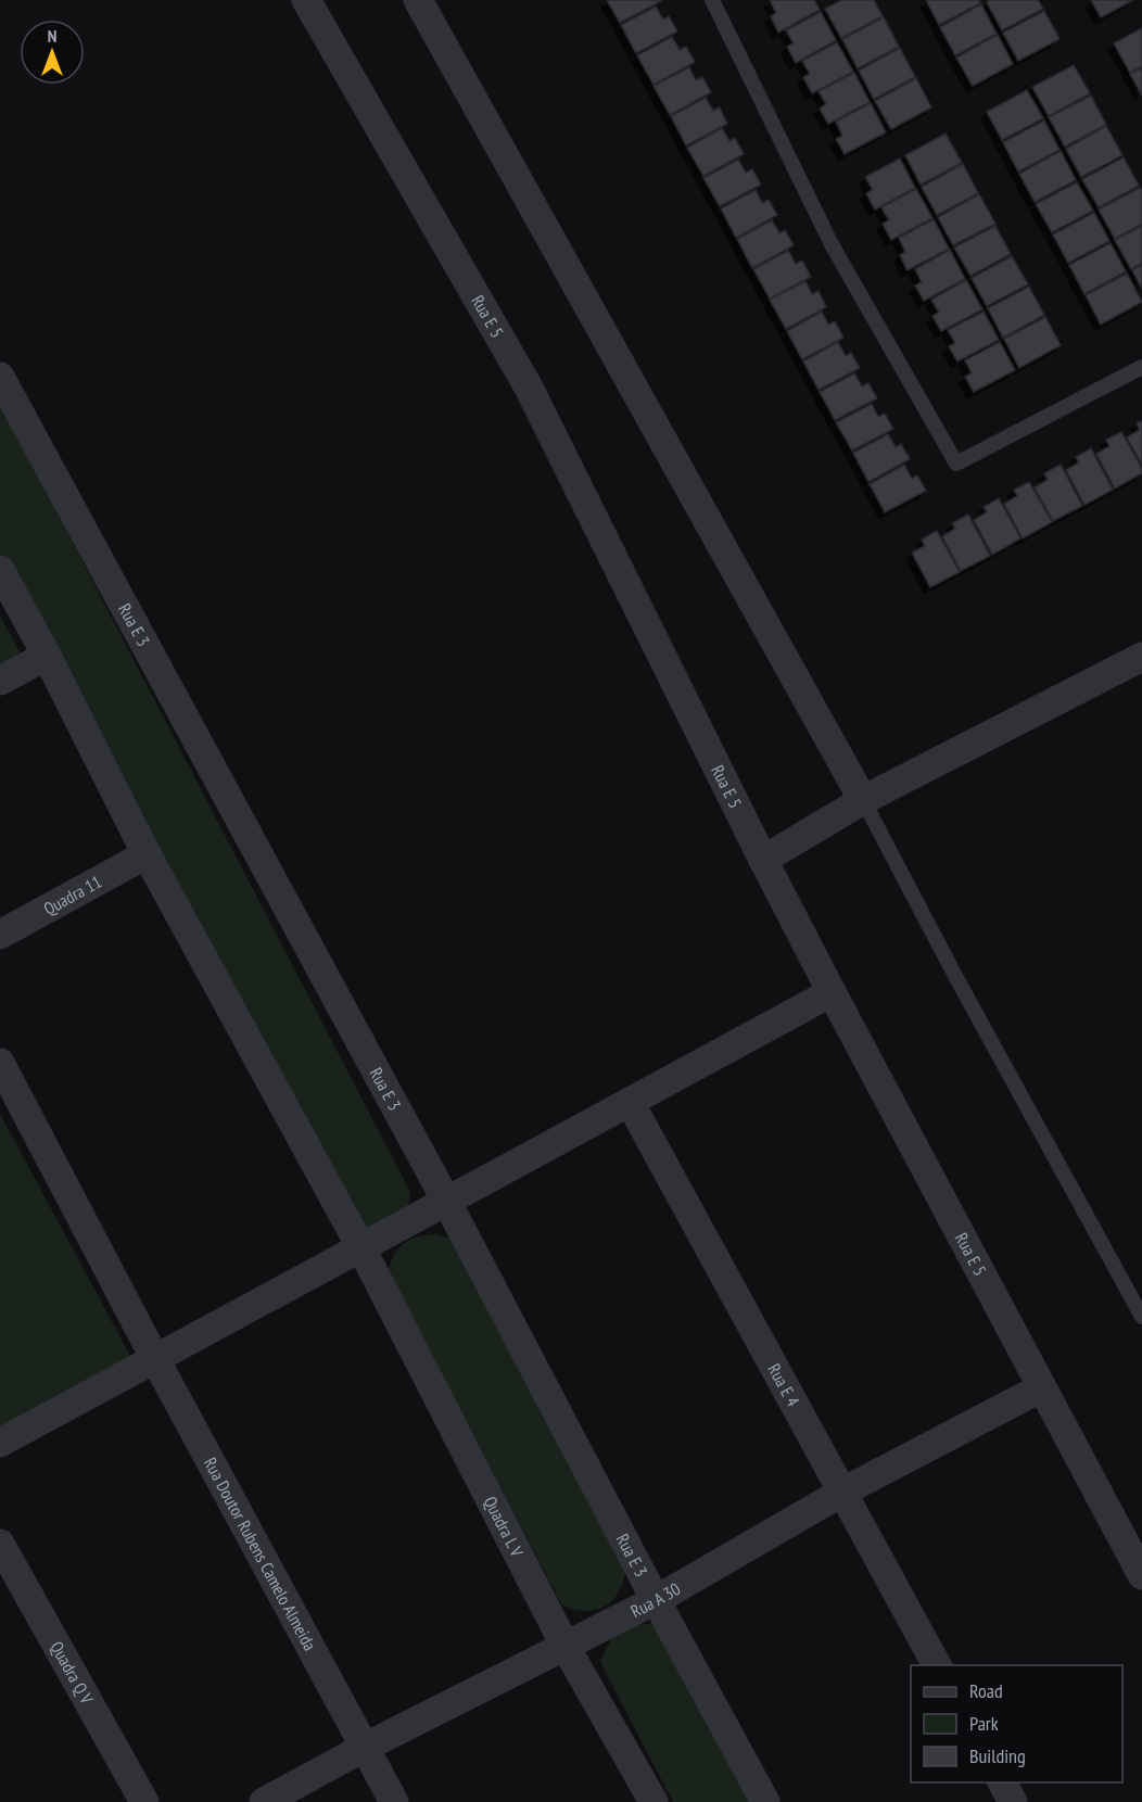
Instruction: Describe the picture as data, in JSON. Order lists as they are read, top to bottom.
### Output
{
  "streets": {
    "street": [
      "Rua E 5",
      "Rua E 3",
      "Quadra 11",
      "Rua E 4",
      "Quadra L V",
      "Rua Doutor Rubens Camelo Almeida",
      "Rua A 30",
      "Quadra Q V"
    ]
  },
  "crossings": [
    ["Rua E 5", "Rua A 30"],
    ["Rua E 3", "Rua A 30"],
    ["Quadra 11", "Quadra L V"],
    ["Rua E 4", "Rua A 30"],
    ["Quadra L V", "Rua A 30"],
    ["Rua Doutor Rubens Camelo Almeida", "Rua A 30"]
  ],
  "legend": ["Road", "Park", "Building"],
  "north": "top"
}
